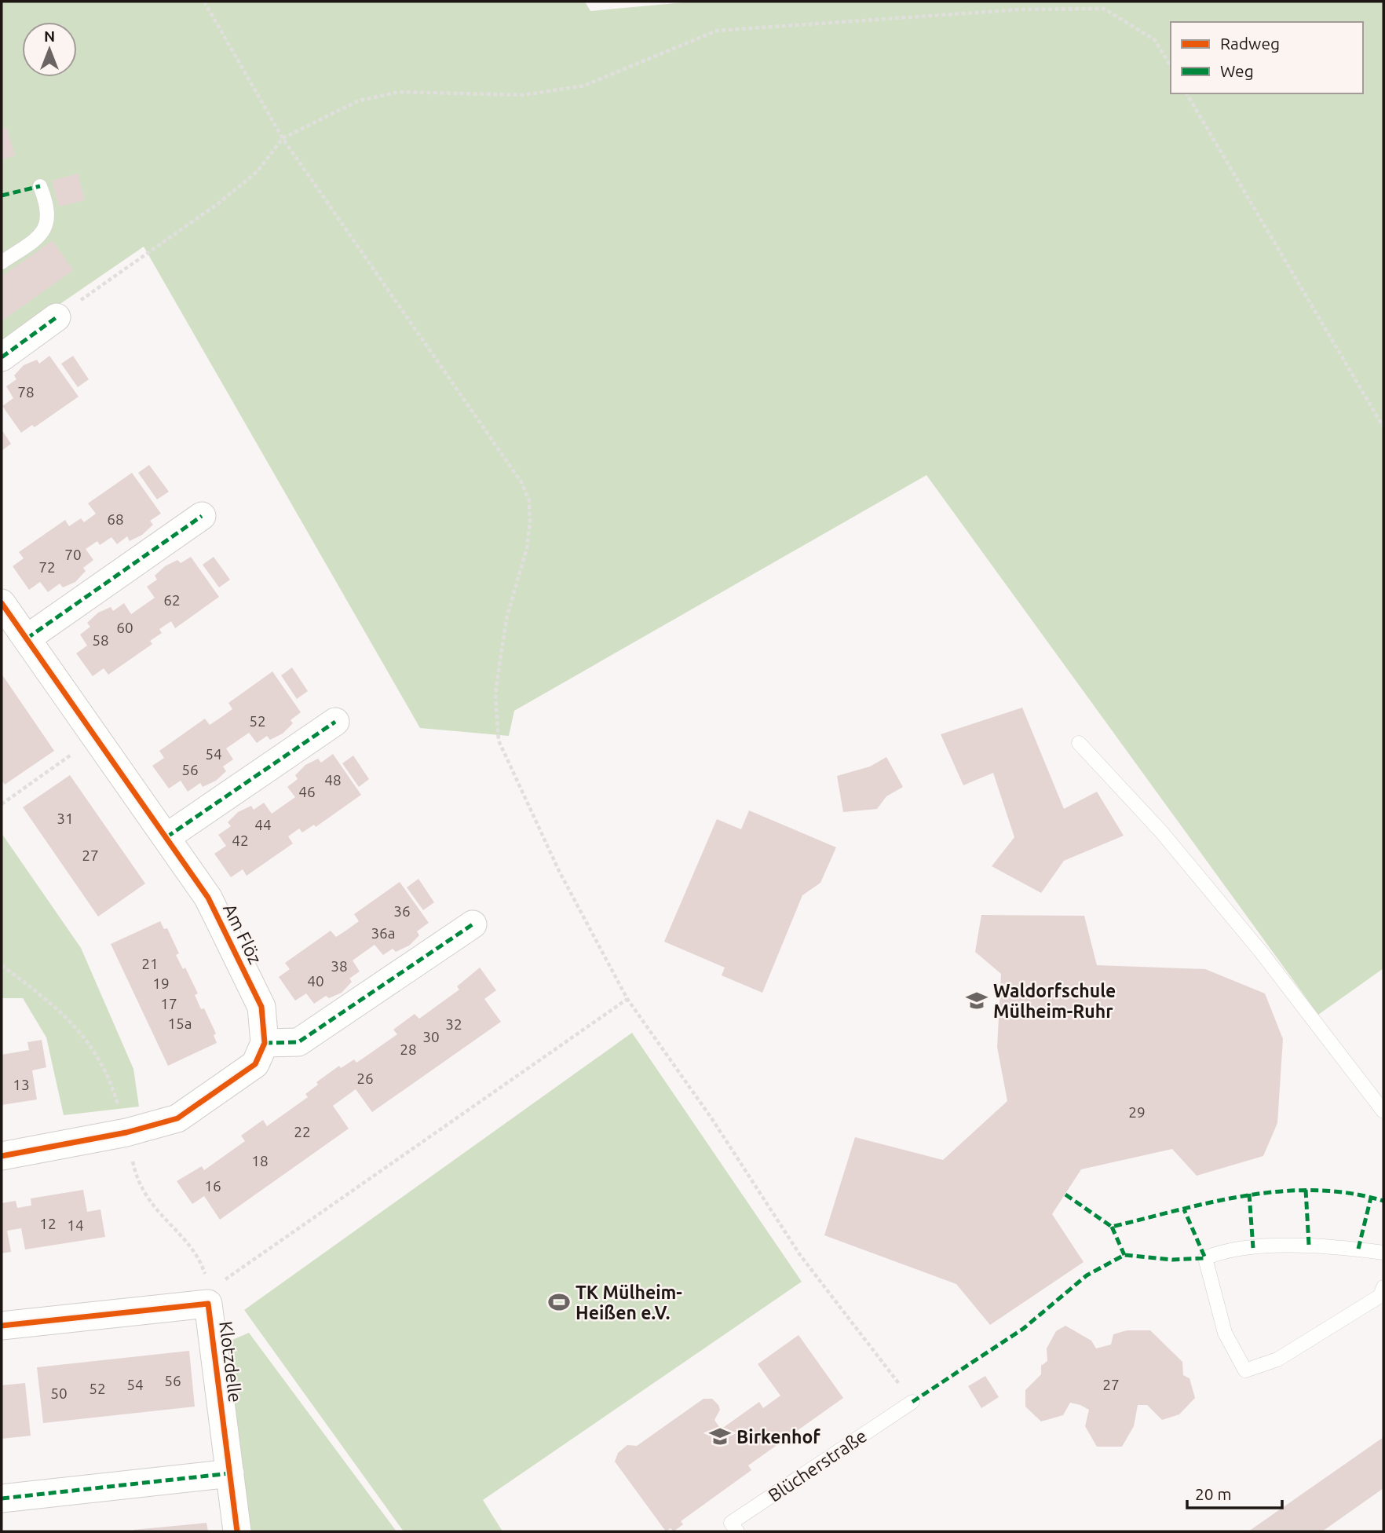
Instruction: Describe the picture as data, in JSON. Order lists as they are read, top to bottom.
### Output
{
  "streets": {
    "street": ["Am Flöz", "Klotzdelle"],
    "lane": ["Blücherstraße"]
  },
  "places": {
    "school or university": ["Waldorfschule Mülheim-Ruhr", "Birkenhof"],
    "sports": ["TK Mülheim- Heißen e.V."]
  },
  "house_numbers": [
    "78",
    "68",
    "70",
    "72",
    "62",
    "60",
    "58",
    "52",
    "54",
    "56",
    "48",
    "46",
    "31",
    "44",
    "42",
    "27",
    "36",
    "36a",
    "21",
    "38",
    "40",
    "19",
    "17",
    "15a",
    "32",
    "30",
    "28",
    "26",
    "13",
    "29",
    "22",
    "18",
    "16",
    "12",
    "14",
    "56",
    "54",
    "27",
    "52",
    "50"
  ],
  "legend": ["Radweg", "Weg"],
  "scale_bar": "20 m",
  "north": "top"
}
